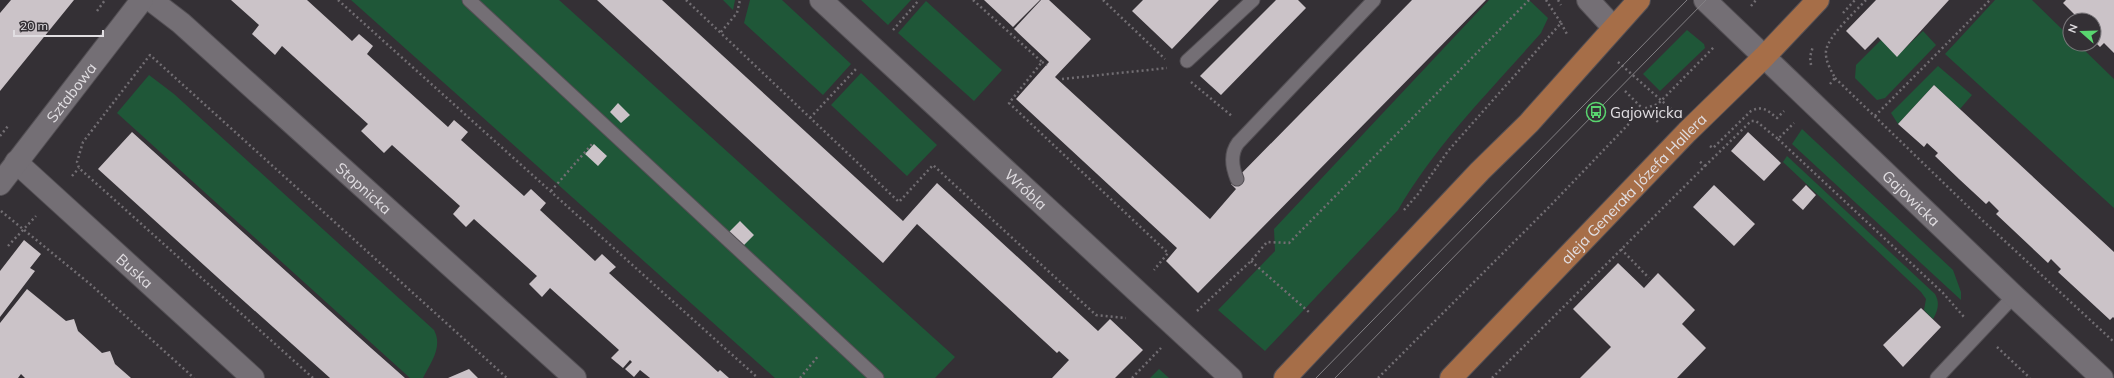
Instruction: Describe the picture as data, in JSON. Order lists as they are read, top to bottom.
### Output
{
  "streets": {
    "main road": ["aleja Generała Józefa Hallera"],
    "street": [
      "Sztabowa",
      "Stopnicka",
      "Wróbla",
      "Gajowicka",
      "Buska"
    ]
  },
  "crossings": [
    ["Sztabowa", "Buska"],
    ["aleja Generała Józefa Hallera", "Gajowicka"]
  ],
  "places": {
    "bus stop": ["Gajowicka"]
  },
  "scale_bar": "20 m",
  "north": "left"
}
